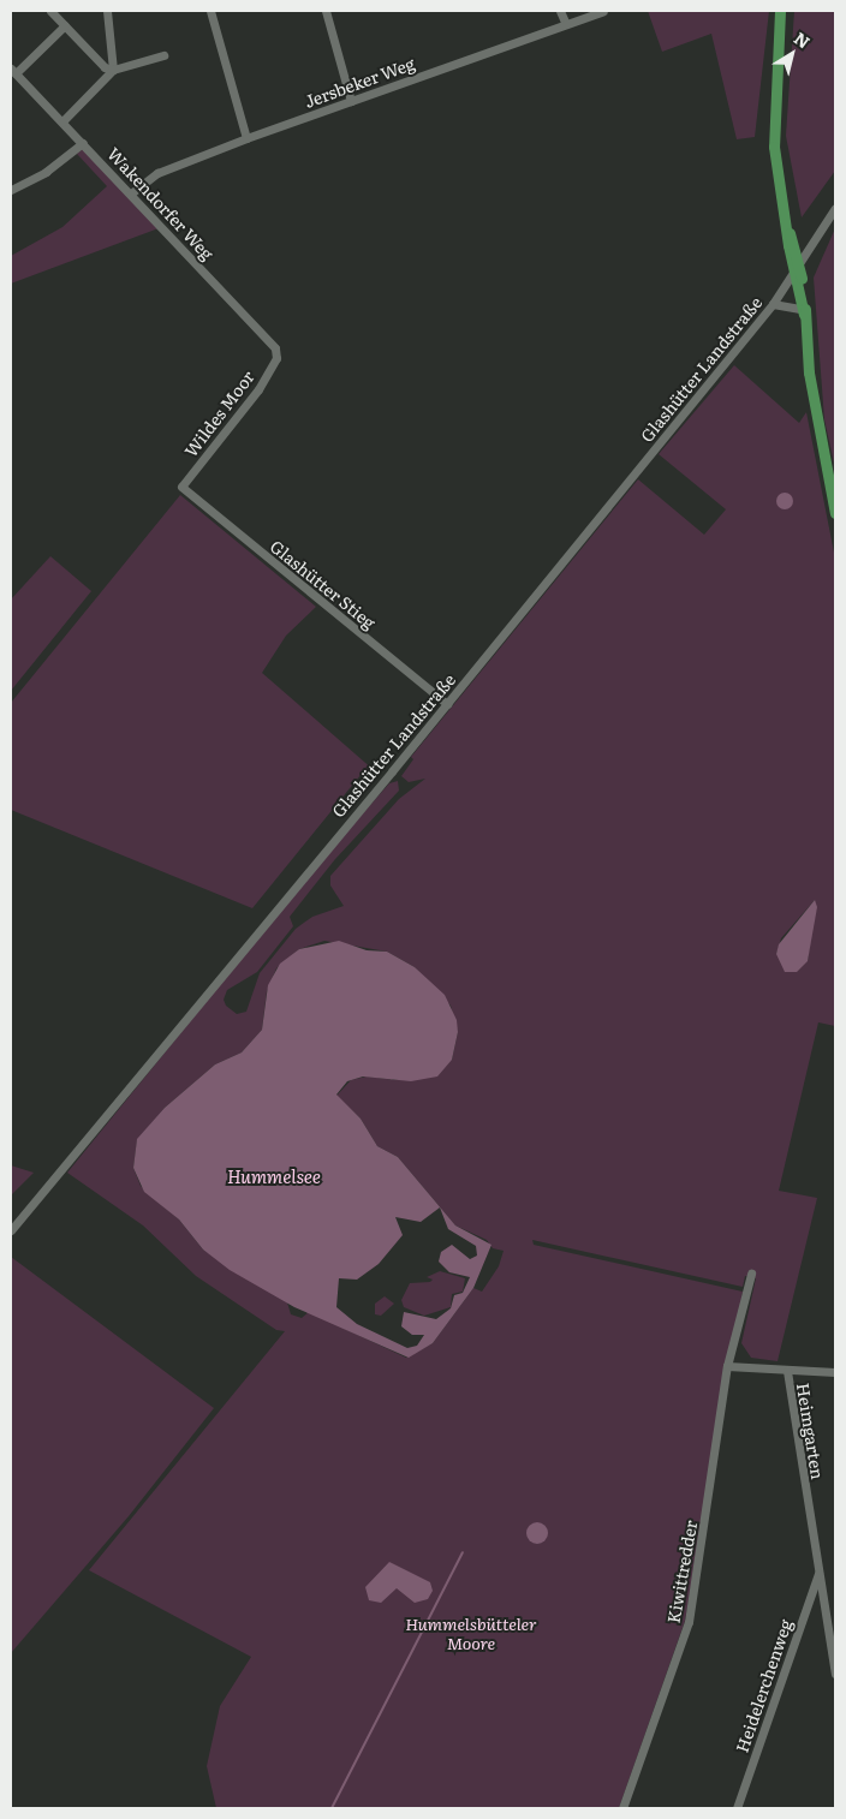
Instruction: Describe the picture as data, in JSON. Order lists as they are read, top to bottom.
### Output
{
  "streets": {
    "street": [
      "Jersbeker Weg",
      "Wakendorfer Weg",
      "Glashütter Landstraße",
      "Wildes Moor",
      "Glashütter Stieg",
      "Heimgarten",
      "Kiwittredder",
      "Heidelerchenweg"
    ]
  },
  "crossings": [
    ["Jersbeker Weg", "Wakendorfer Weg"],
    ["Wakendorfer Weg", "Wildes Moor"],
    ["Glashütter Landstraße", "Glashütter Stieg"],
    ["Wildes Moor", "Glashütter Stieg"],
    ["Heimgarten", "Heidelerchenweg"]
  ],
  "water": ["Hummelsee"],
  "parks": ["Hummelsbütteler Moore"],
  "north": "top right"
}
